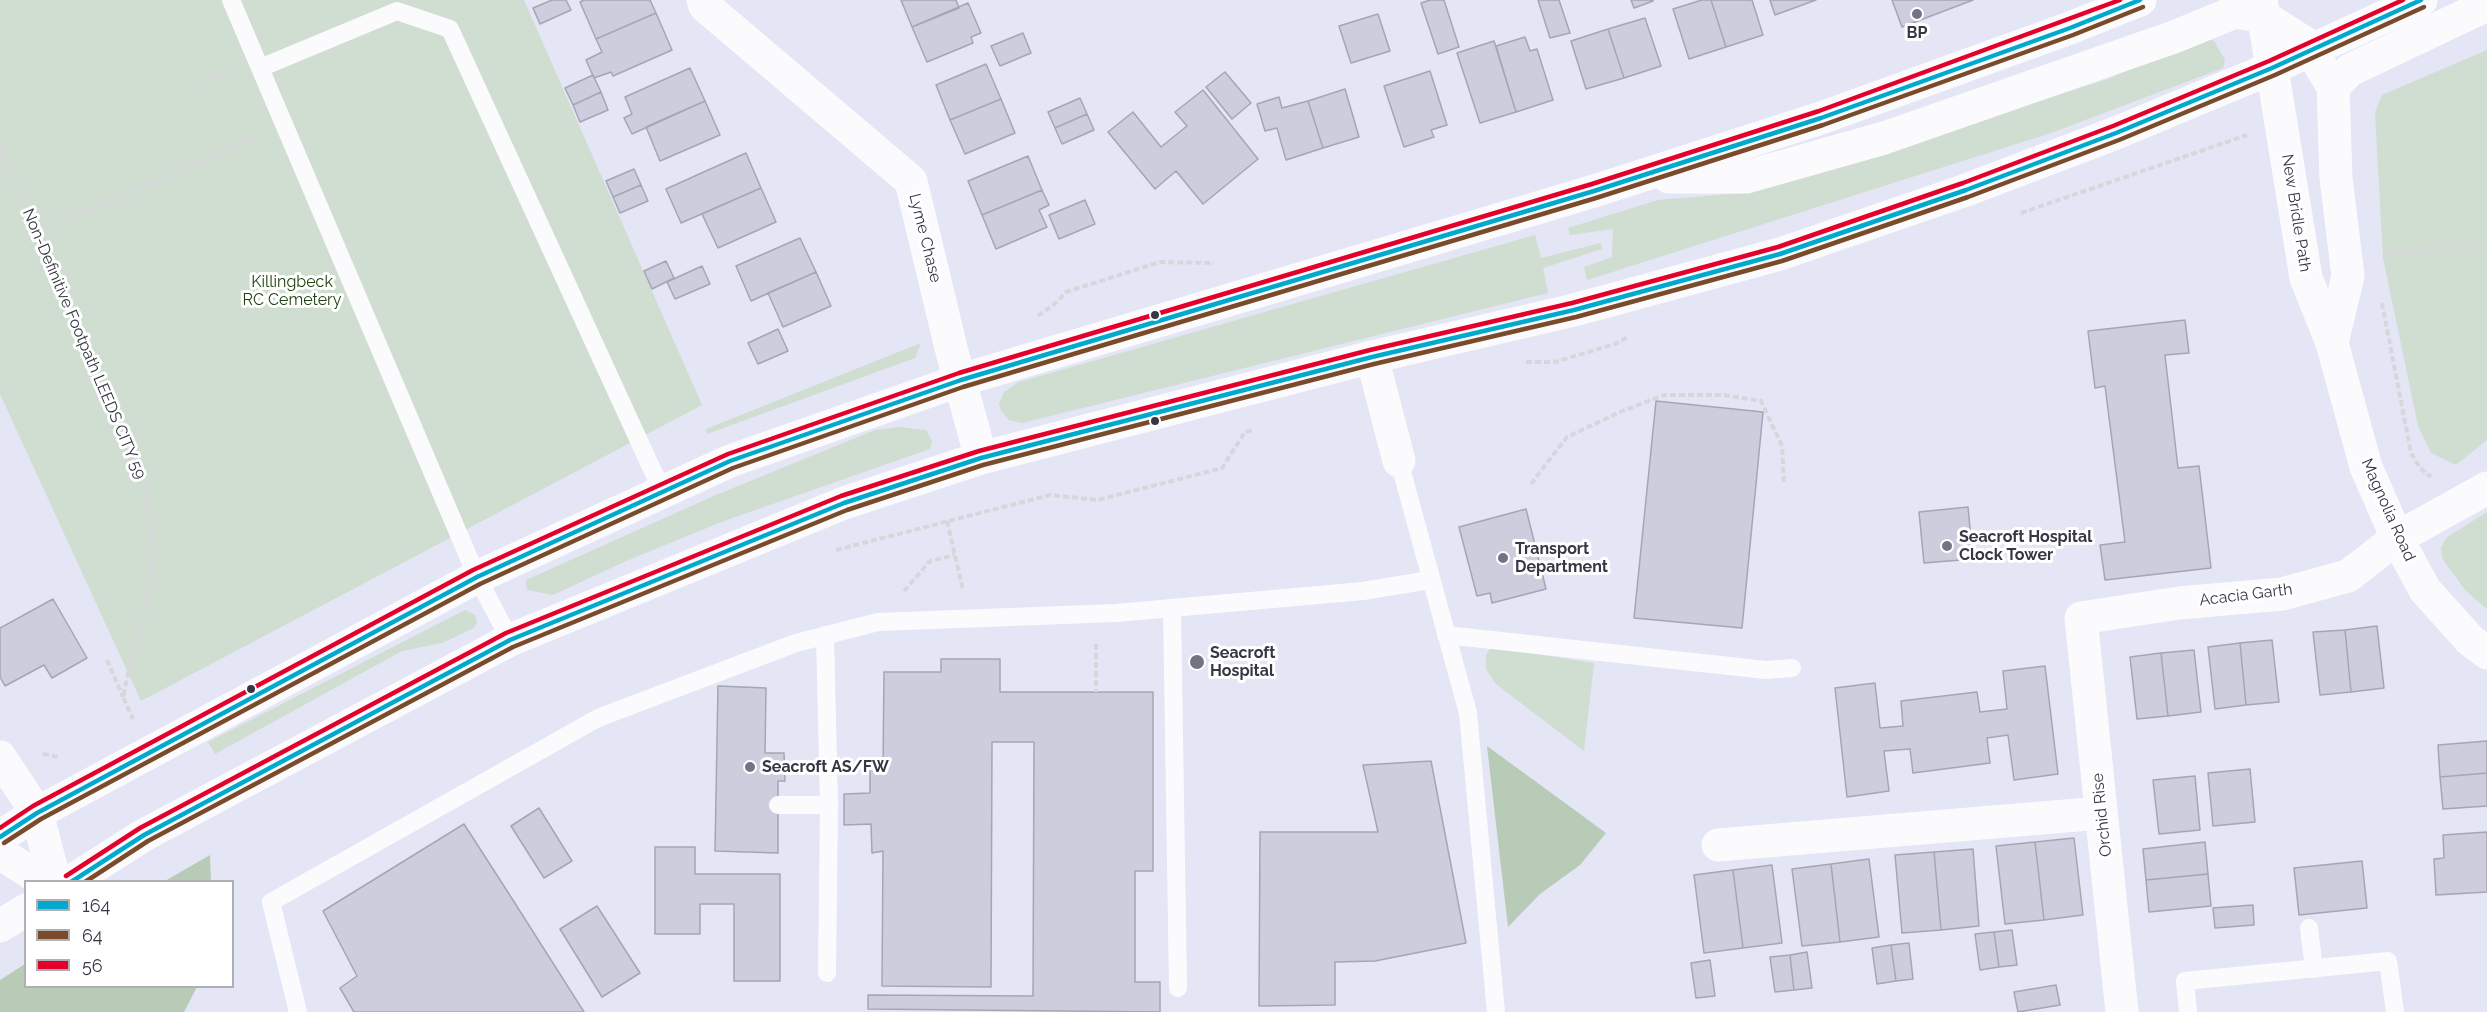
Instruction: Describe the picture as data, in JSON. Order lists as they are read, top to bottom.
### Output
{
  "streets": {
    "main road": [
      "New Bridle Path",
      "Lyme Chase",
      "Magnolia Road",
      "Acacia Garth",
      "Orchid Rise"
    ],
    "path": ["Non-Definitive Footpath LEEDS CITY 59"]
  },
  "crossings": [
    ["New Bridle Path", "Magnolia Road"],
    ["Magnolia Road", "Acacia Garth"],
    ["Acacia Garth", "Orchid Rise"]
  ],
  "parks": ["Killingbeck RC Cemetery"],
  "places": [
    "BP",
    "Seacroft Hospital Clock Tower",
    "Transport Department",
    "Seacroft Hospital",
    "Seacroft AS/FW"
  ],
  "lines": ["transit line 164", "transit line 56", "transit line 64"],
  "legend": ["164", "64", "56"]
}
